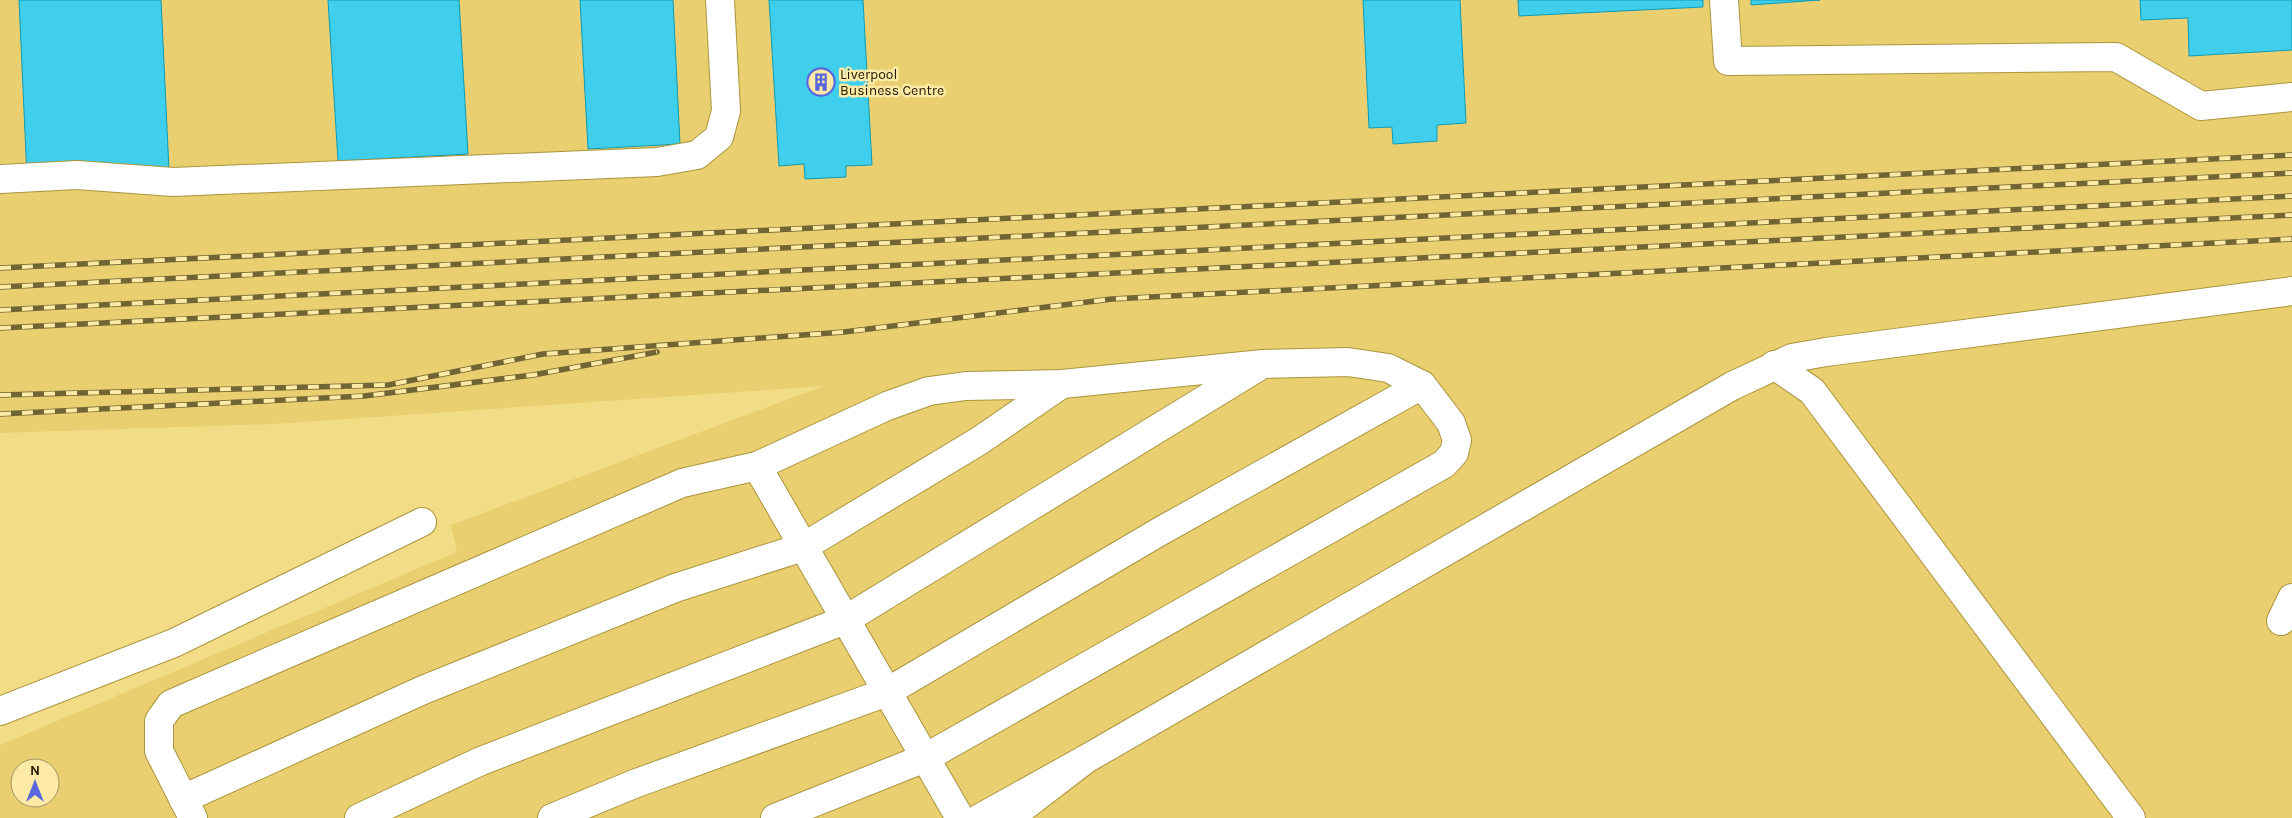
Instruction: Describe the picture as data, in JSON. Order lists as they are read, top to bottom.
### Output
{
  "places": {
    "building": ["Liverpool Business Centre"]
  },
  "north": "top"
}
